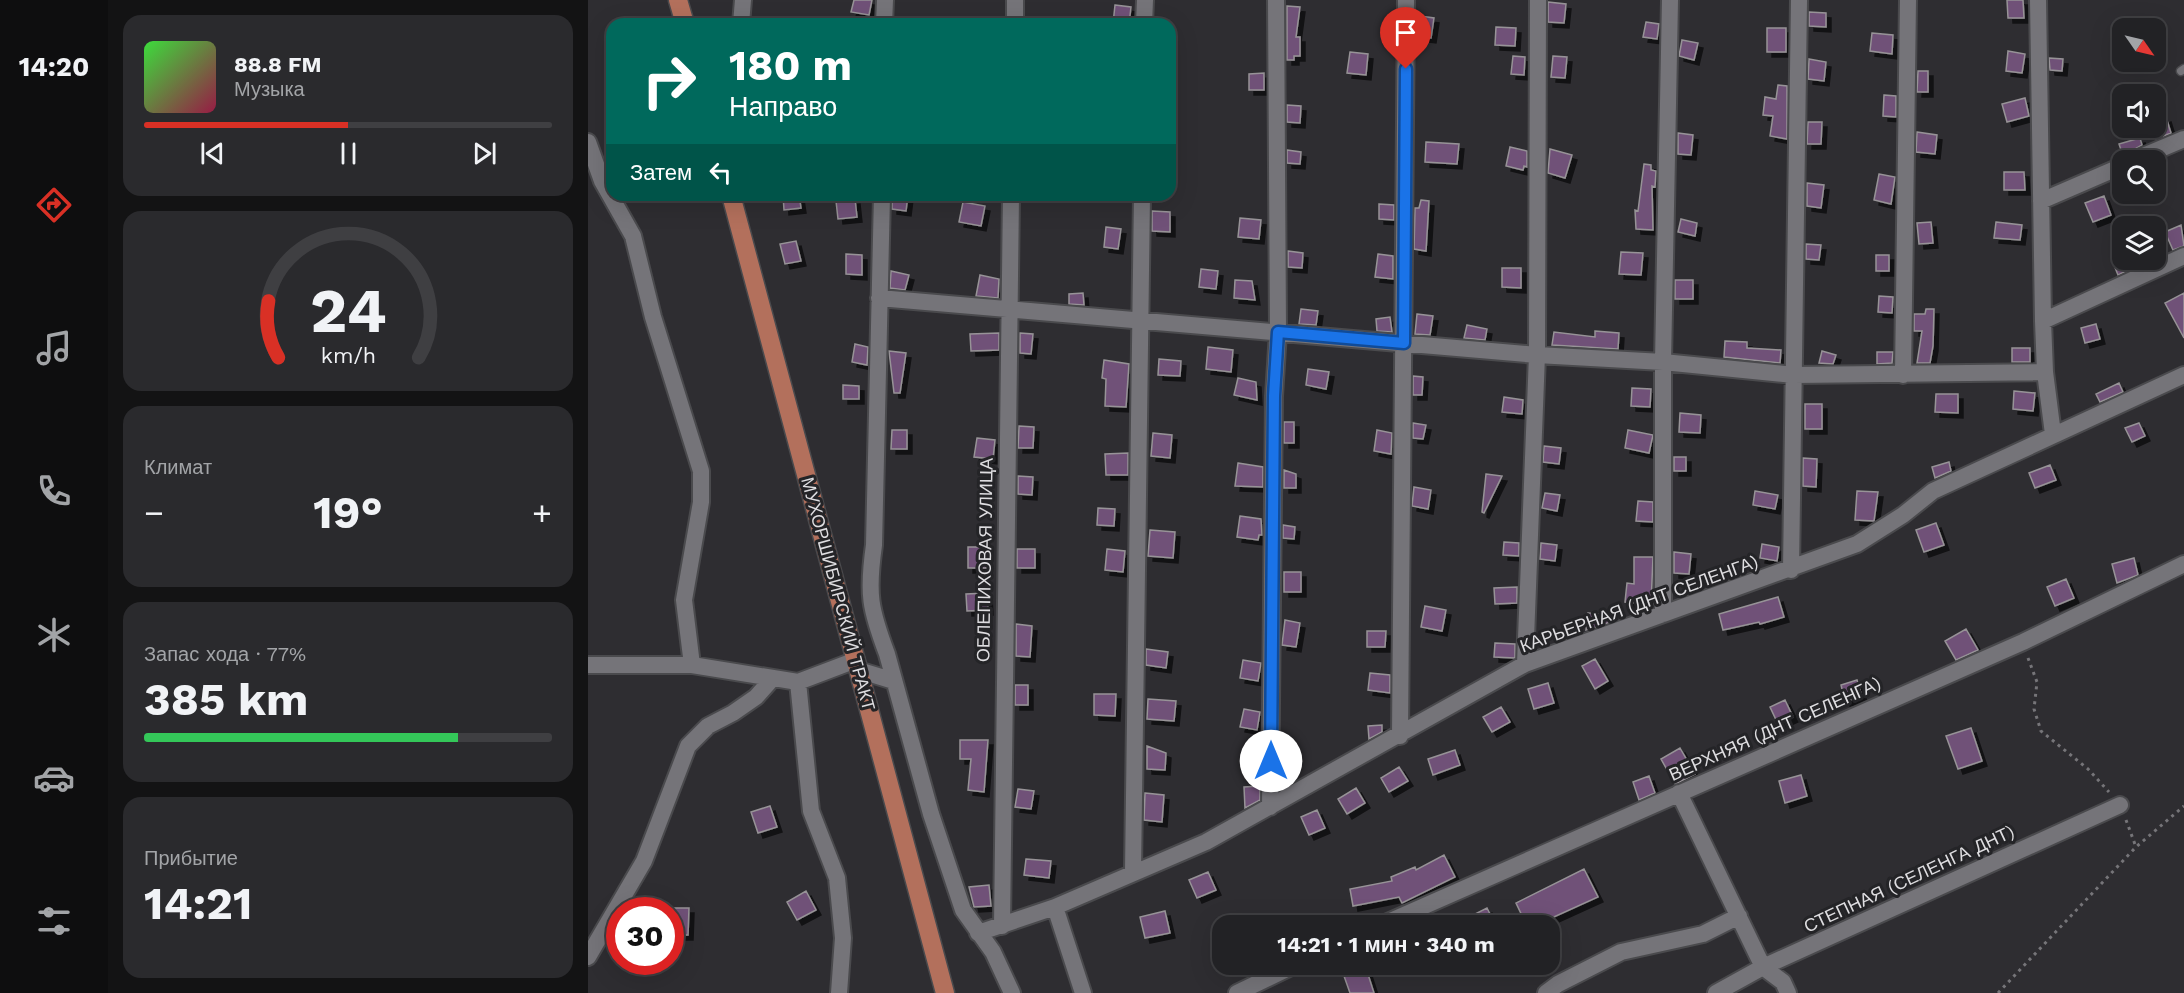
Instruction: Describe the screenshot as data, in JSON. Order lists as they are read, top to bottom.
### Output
{
  "streets": {
    "main road": ["МУХОРШИБИРСКИЙ ТРАКТ"],
    "street": [
      "ОБЛЕПИХОВАЯ УЛИЦА",
      "КАРЬЕРНАЯ (ДНТ СЕЛЕНГА)",
      "ВЕРХНЯЯ (ДНТ СЕЛЕНГА)",
      "СТЕПНАЯ (СЕЛЕНГА ДНТ)"
    ]
  },
  "crossings": [
    ["ОБЛЕПИХОВАЯ УЛИЦА", "КАРЬЕРНАЯ (ДНТ СЕЛЕНГА)"]
  ],
  "north": "bottom right",
  "page": {
    "tabs": "14:20",
    "turn": ["180 m", "Направо"],
    "song": ["88.8 FM", "Музыка"],
    "then": "Затем",
    "tile": [
      "Климат",
      ["Запас хода · 77%", "385 km"],
      ["Прибытие", "14:21"]
    ],
    "heat": ["−", "19°", "+"],
    "limit": "30",
    "trip": "14:21 · 1 мин · 340 m",
    "gauge": ["24", "km/h"]
  }
}
